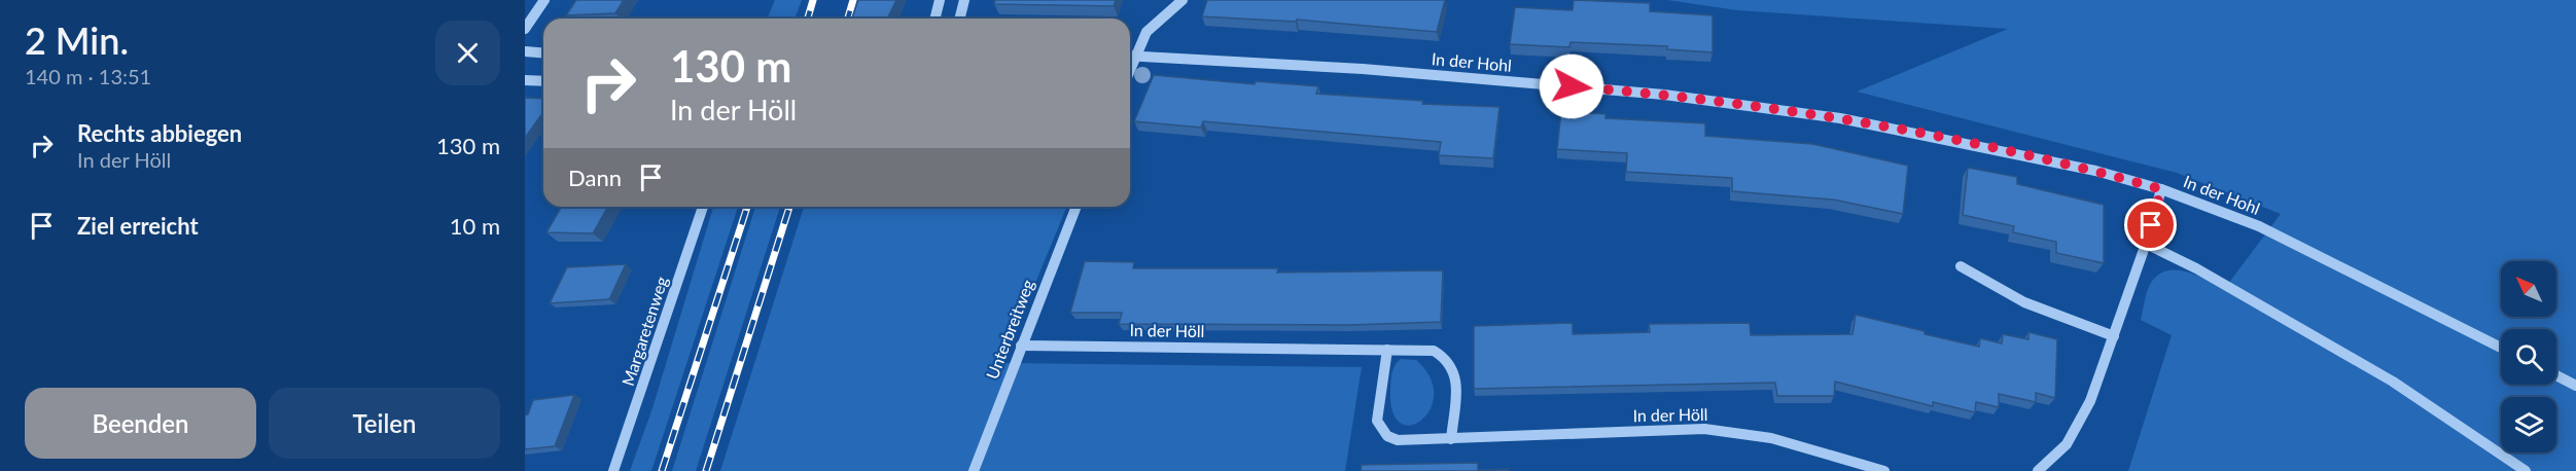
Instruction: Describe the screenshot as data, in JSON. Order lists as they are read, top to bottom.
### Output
{
  "streets": {
    "street": [
      "In der Hohl",
      "Unterbreitweg",
      "In der Höll",
      "Margaretenweg"
    ]
  },
  "crossings": [
    ["Unterbreitweg", "In der Höll"]
  ],
  "north": "top left",
  "page": {
    "heading": ["2 Min.", "140 m · 13:51"],
    "turn": ["130 m", "In der Höll"],
    "list": [
      {
        "name": "Rechts abbiegen",
        "note": "In der Höll",
        "value": "130 m"
      },
      {
        "name": "Ziel erreicht",
        "value": "10 m"
      }
    ],
    "then": "Dann",
    "buttons": ["Beenden", "Teilen"]
  }
}
